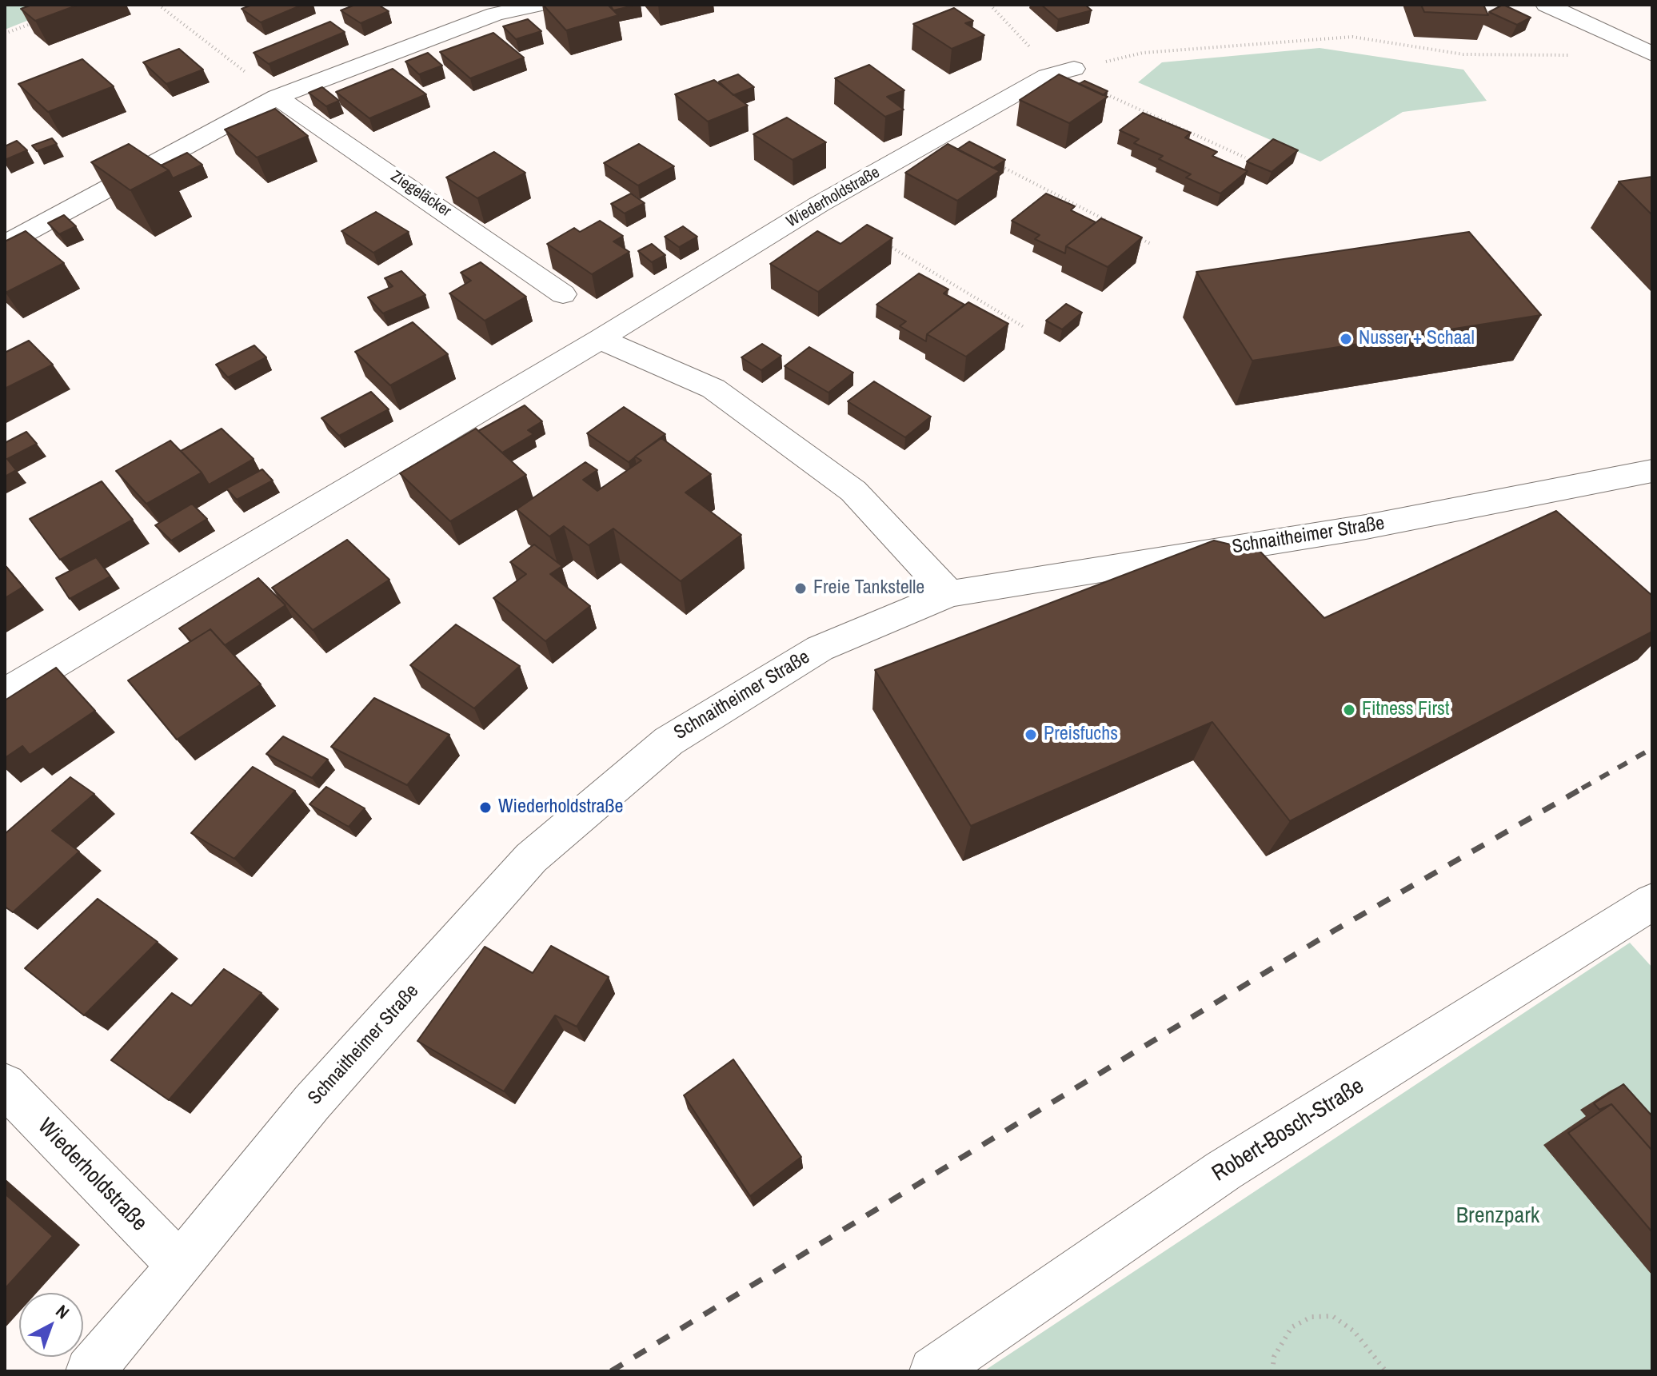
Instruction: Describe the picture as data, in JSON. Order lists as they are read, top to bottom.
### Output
{
  "streets": {
    "street": [
      "Ziegeläcker",
      "Wiederholdstraße",
      "Schnaitheimer Straße",
      "Robert-Bosch-Straße"
    ]
  },
  "crossings": [
    ["Wiederholdstraße", "Schnaitheimer Straße"]
  ],
  "parks": ["Brenzpark"],
  "places": [
    "Nusser + Schaal",
    "Freie Tankstelle",
    "Fitness First",
    "Preisfuchs",
    "Wiederholdstraße"
  ],
  "north": "top right"
}
